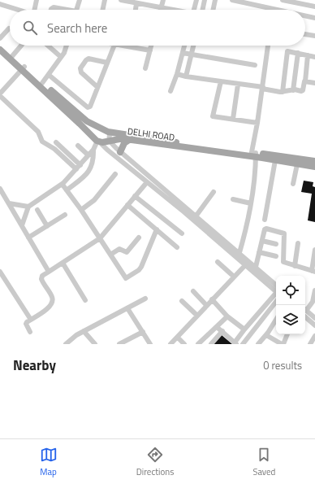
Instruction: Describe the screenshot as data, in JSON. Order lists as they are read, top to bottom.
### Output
{
  "streets": {
    "main road": ["DELHI ROAD"]
  },
  "page": {
    "search": "Search here",
    "heading": ["Nearby", "0 results"],
    "nav": ["Map", "Directions", "Saved"]
  }
}
